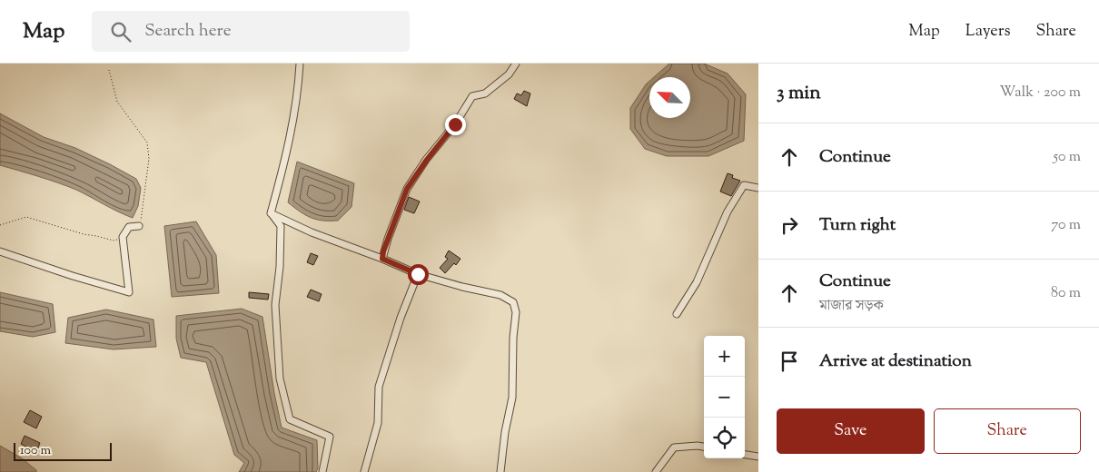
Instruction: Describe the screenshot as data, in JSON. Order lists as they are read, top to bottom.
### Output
{
  "scale_bar": "100 m",
  "north": "top left",
  "page": {
    "header": "Map",
    "search": "Search here",
    "nav": ["Map", "Layers", "Share"],
    "heading": ["3 min", "Walk · 200 m"],
    "list": [
      ["Continue", "50 m"],
      ["Turn right", "70 m"],
      ["Continue", "মাজার সড়ক", "80 m"],
      "Arrive at destination"
    ],
    "map_buttons": ["+", "−"],
    "buttons": ["Save", "Share"],
    "scale": "100 m"
  }
}
